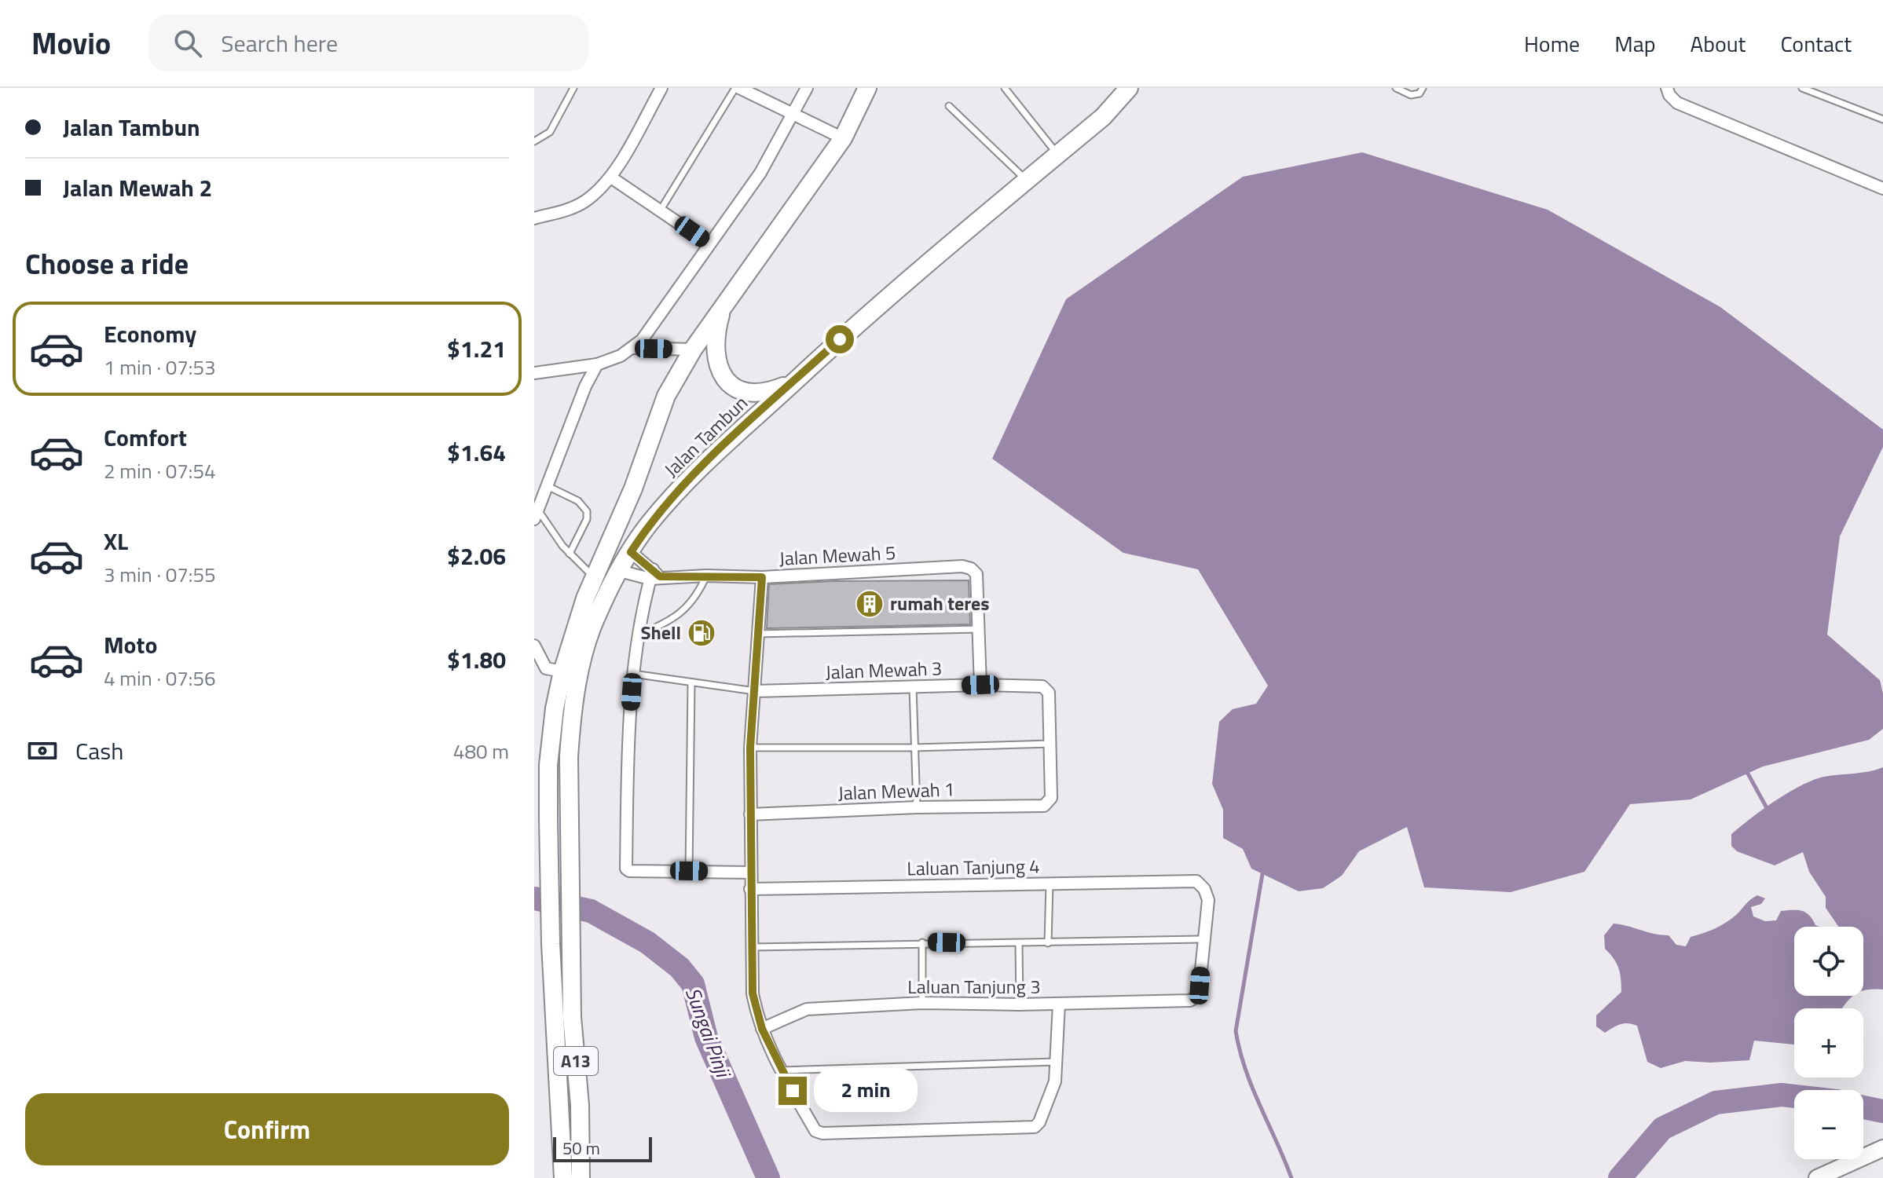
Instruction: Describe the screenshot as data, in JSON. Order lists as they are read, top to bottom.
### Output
{
  "streets": {
    "main road": ["Jalan Tambun", "A13"],
    "street": [
      "Jalan Mewah 5",
      "Jalan Mewah 3",
      "Jalan Mewah 1",
      "Laluan Tanjung 4",
      "Laluan Tanjung 3"
    ]
  },
  "crossings": [
    ["Jalan Tambun", "Jalan Mewah 5"],
    ["Jalan Mewah 3", "Jalan Mewah 1"],
    ["Laluan Tanjung 4", "Laluan Tanjung 3"]
  ],
  "water": ["Sungai Pinji"],
  "places": {
    "building": ["rumah teres"],
    "fuel station": ["Shell"]
  },
  "scale_bar": "50 m",
  "page": {
    "header": "Movio",
    "search": "Search here",
    "nav": [
      "Home",
      "Map",
      "About",
      "Contact"
    ],
    "banner": ["Jalan Tambun", "Jalan Mewah 2"],
    "heading": "Choose a ride",
    "list": [
      {
        "name": "Economy",
        "note": "1 min · 07:53",
        "value": "$1.21"
      },
      {
        "name": "Comfort",
        "note": "2 min · 07:54",
        "value": "$1.64"
      },
      {
        "name": "XL",
        "note": "3 min · 07:55",
        "value": "$2.06"
      },
      {
        "name": "Moto",
        "note": "4 min · 07:56",
        "value": "$1.80"
      }
    ],
    "pay": ["Cash", "480 m"],
    "map_buttons": ["+", "−"],
    "bubble": "2 min",
    "buttons": "Confirm",
    "scale": "50 m"
  }
}
